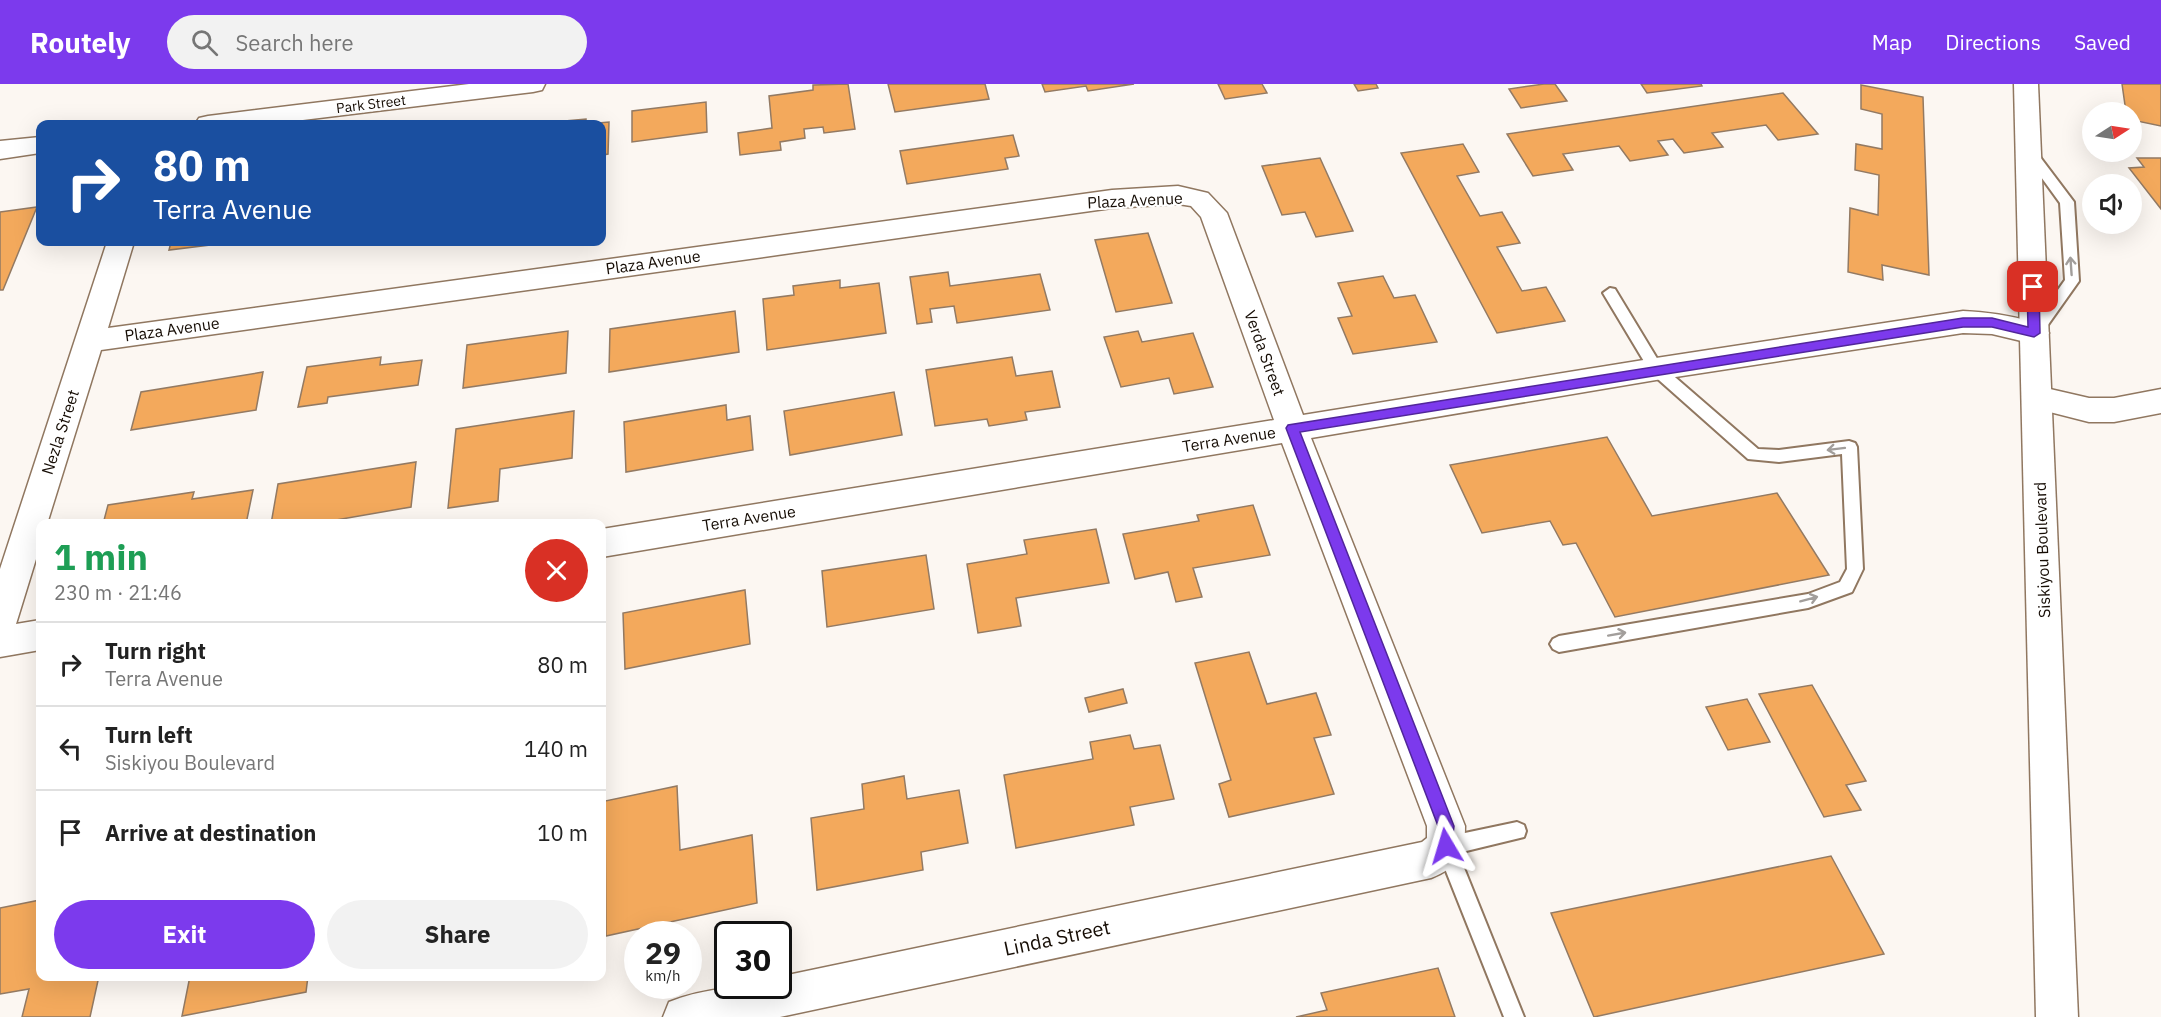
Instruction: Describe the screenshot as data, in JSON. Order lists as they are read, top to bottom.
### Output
{
  "streets": {
    "street": [
      "Park Street",
      "Plaza Avenue",
      "Verda Street",
      "Nezla Street",
      "Terra Avenue",
      "Siskiyou Boulevard",
      "Linda Street"
    ]
  },
  "crossings": [
    ["Plaza Avenue", "Verda Street"],
    ["Plaza Avenue", "Nezla Street"],
    ["Verda Street", "Terra Avenue"],
    ["Verda Street", "Linda Street"],
    ["Terra Avenue", "Siskiyou Boulevard"]
  ],
  "north": "right",
  "page": {
    "header": "Routely",
    "search": "Search here",
    "nav": ["Map", "Directions", "Saved"],
    "turn": ["80 m", "Terra Avenue"],
    "heading": ["1 min", "230 m · 21:46"],
    "list": [
      {
        "name": "Turn right",
        "note": "Terra Avenue",
        "value": "80 m"
      },
      {
        "name": "Turn left",
        "note": "Siskiyou Boulevard",
        "value": "140 m"
      },
      {
        "name": "Arrive at destination",
        "value": "10 m"
      }
    ],
    "buttons": ["Exit", "Share"],
    "speed": "29 km/h",
    "limit": "30"
  }
}
